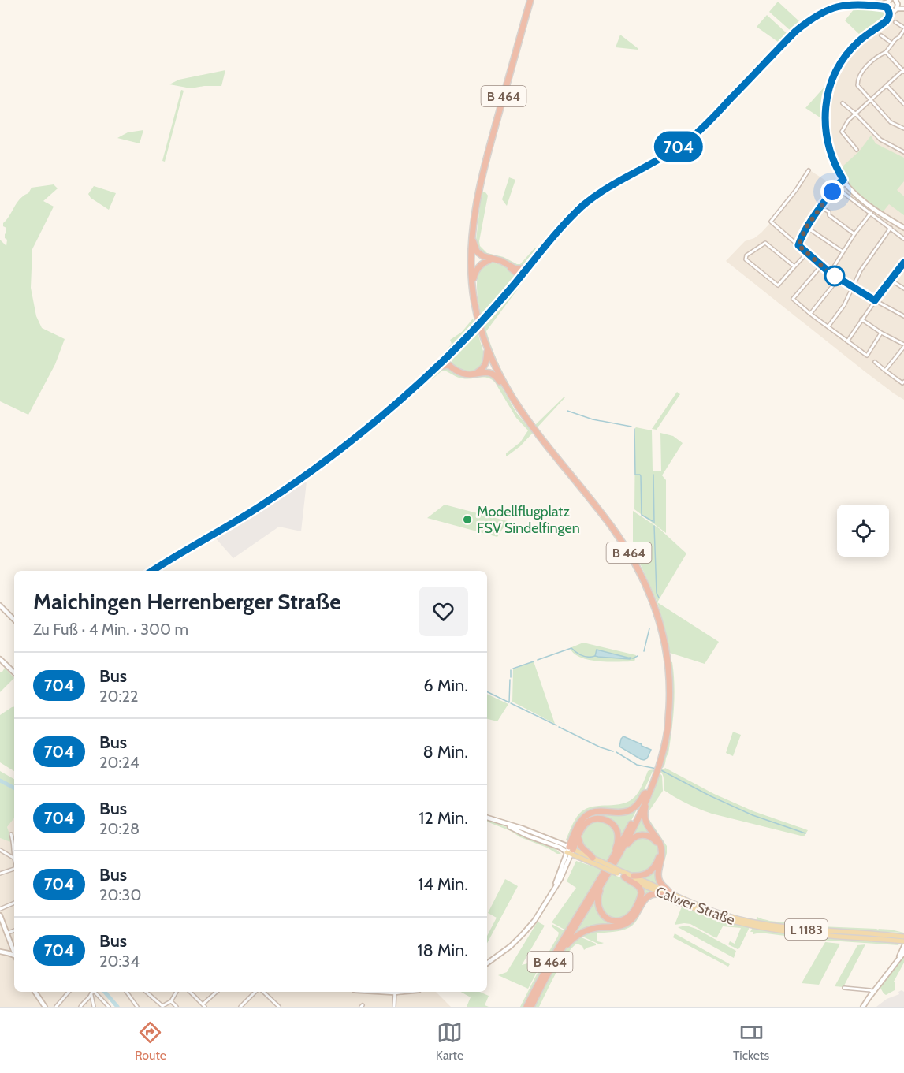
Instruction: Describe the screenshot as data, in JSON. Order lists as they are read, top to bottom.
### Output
{
  "streets": {
    "highway": ["B 464"],
    "main road": ["Calwer Straße", "L 1183"]
  },
  "places": ["Modellflugplatz FSV Sindelfingen"],
  "lines": ["bus line 704"],
  "page": {
    "on_map": "704",
    "heading": ["Maichingen Herrenberger Straße", "Zu Fuß · 4 Min. · 300 m"],
    "list": [
      {
        "mark": "704",
        "name": "Bus",
        "note": "20:22",
        "value": "6 Min."
      },
      {
        "mark": "704",
        "name": "Bus",
        "note": "20:24",
        "value": "8 Min."
      },
      {
        "mark": "704",
        "name": "Bus",
        "note": "20:28",
        "value": "12 Min."
      },
      {
        "mark": "704",
        "name": "Bus",
        "note": "20:30",
        "value": "14 Min."
      },
      {
        "mark": "704",
        "name": "Bus",
        "note": "20:34",
        "value": "18 Min."
      }
    ],
    "tabs": ["Route", "Karte", "Tickets"]
  }
}
